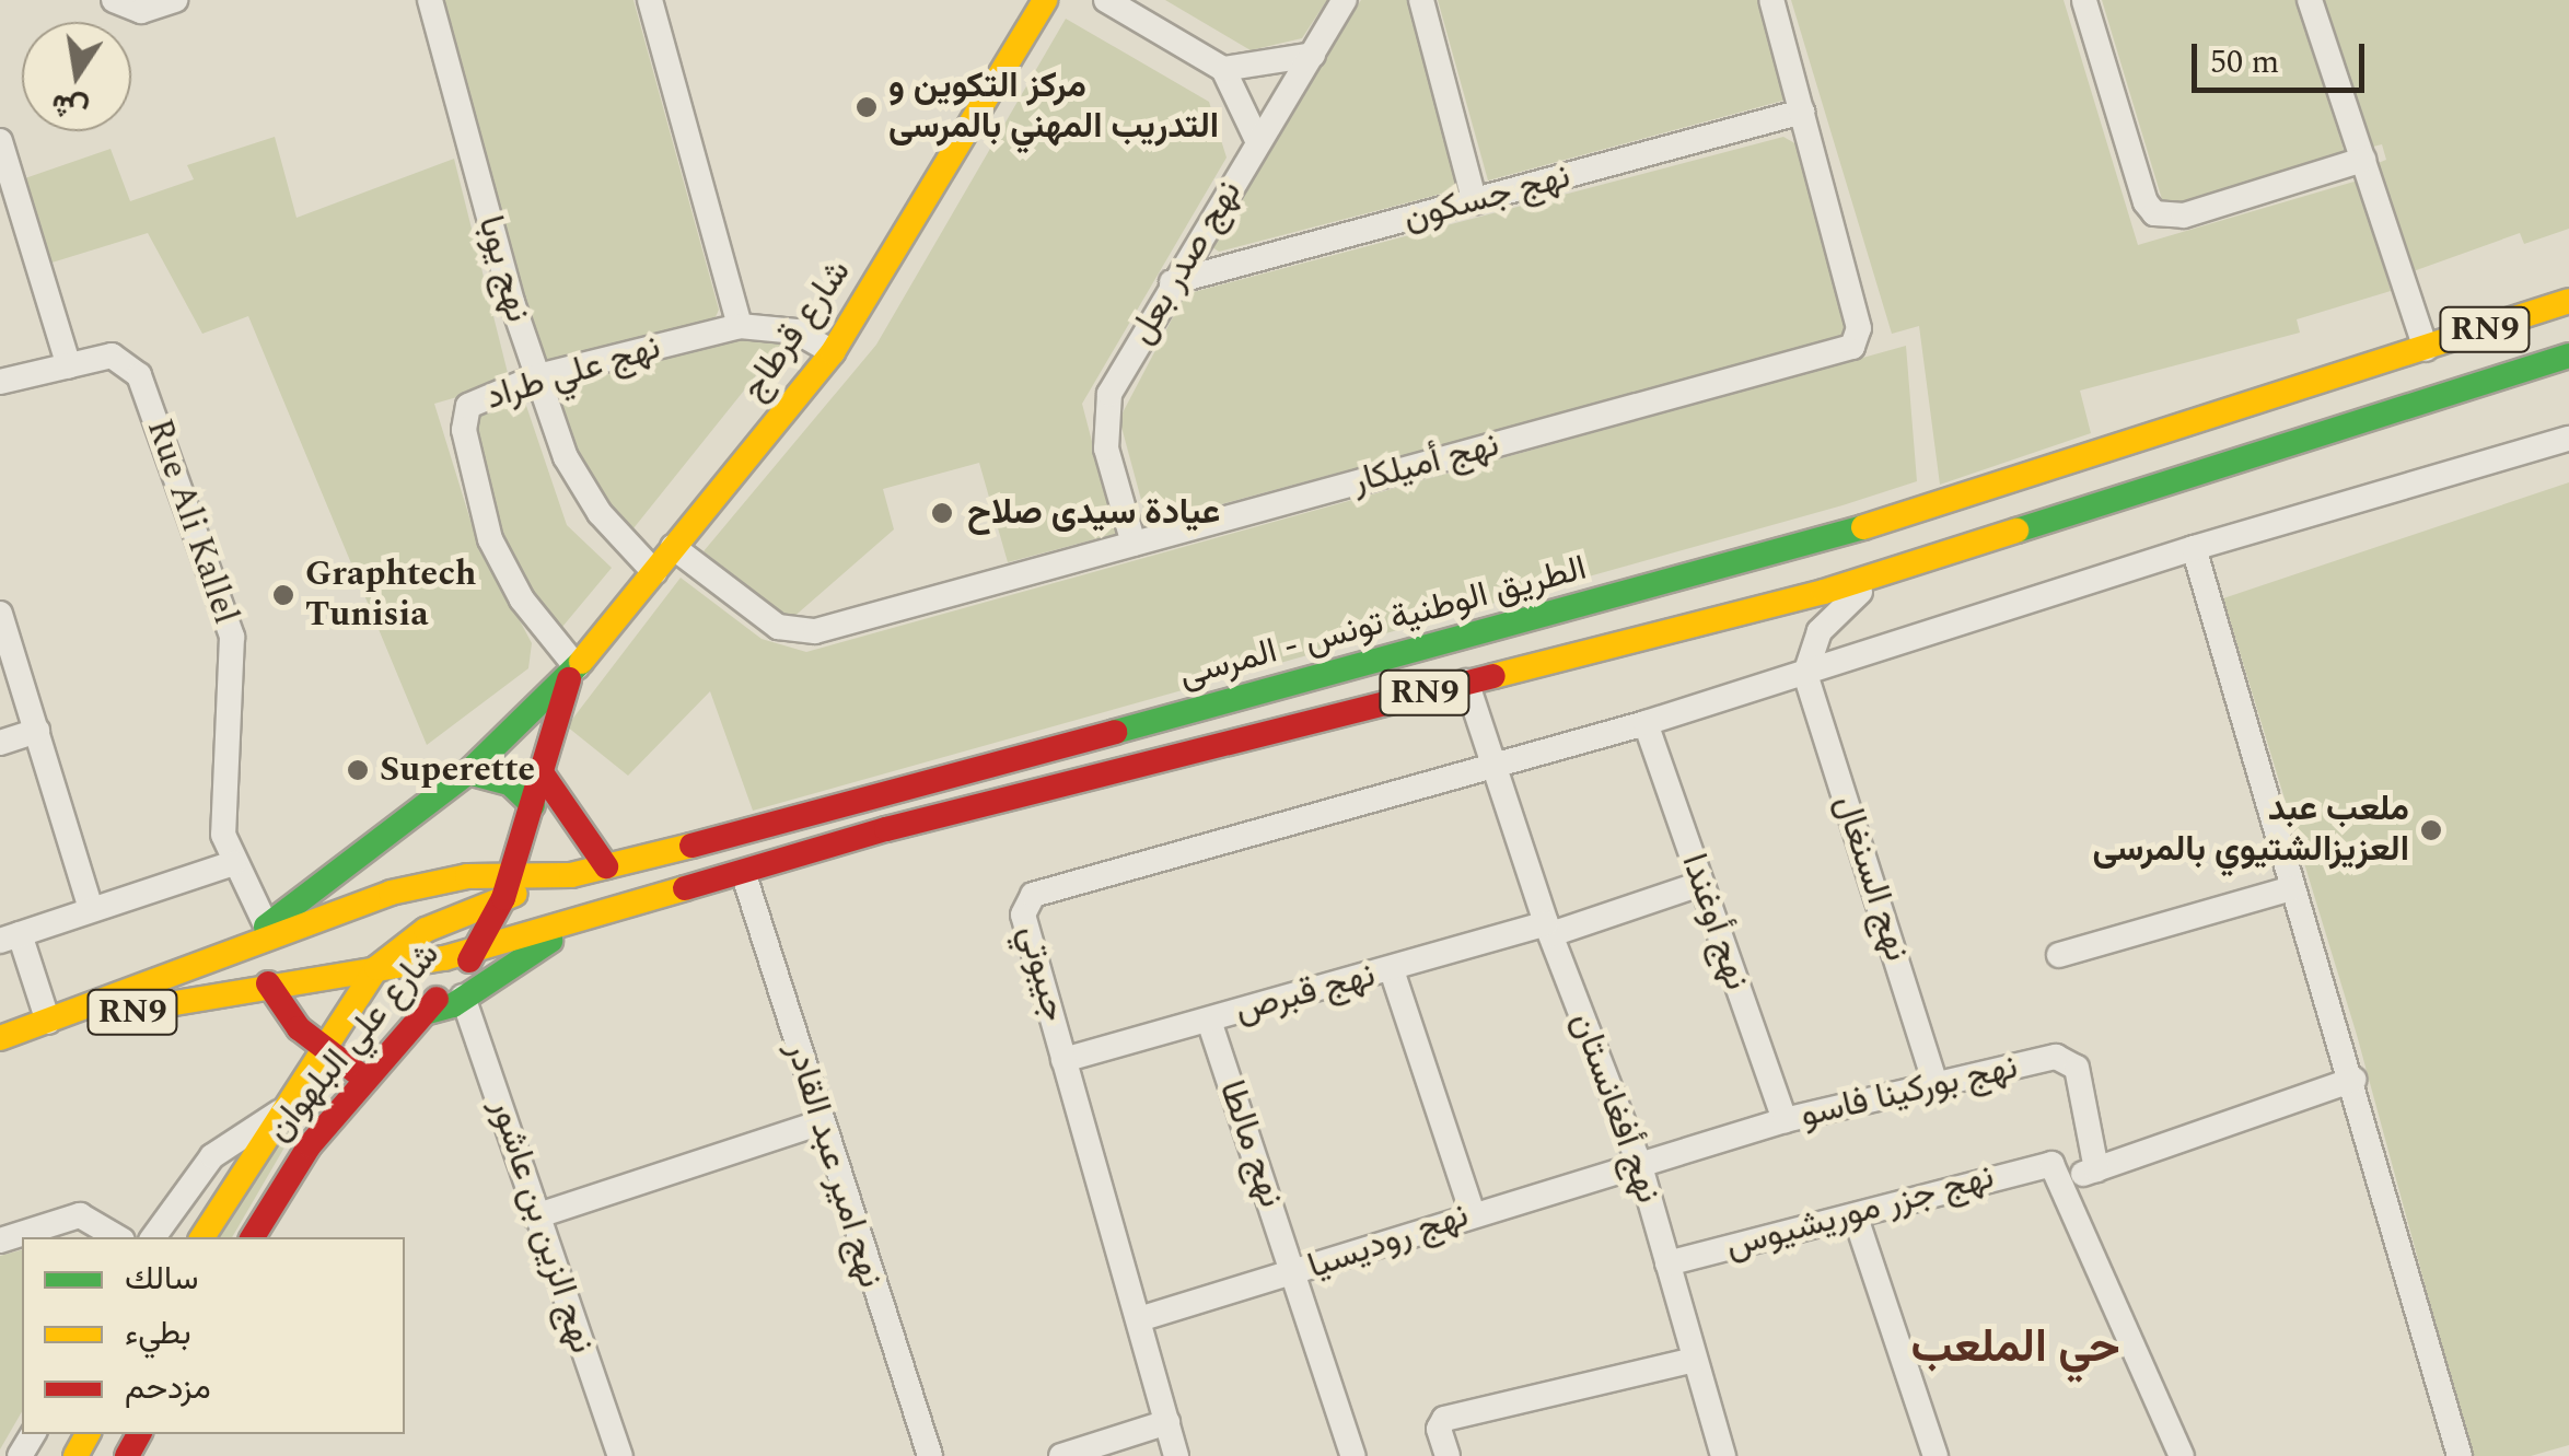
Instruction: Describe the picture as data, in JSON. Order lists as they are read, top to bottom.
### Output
{
  "streets": {
    "main road": [
      "RN9",
      "شارع قرطاج",
      "الطريق الوطنية تونس - المرسى",
      "شارع علي البلهوان"
    ],
    "street": [
      "نهج جسكون",
      "نهج صدر بعل",
      "نهج يوبا",
      "نهج علي طراد",
      "نهج أميلكار",
      "Rue Ali Kallel",
      "نهج السنغال",
      "نهج أوغندا",
      "جيبوتي",
      "نهج قبرص",
      "نهج بوركينا فاسو",
      "نهج أفغانستان",
      "نهج مالطا",
      "نهج امير عبد القادر",
      "نهج جزر موريشيوس",
      "نهج الزين بن عاشور",
      "نهج روديسيا"
    ]
  },
  "crossings": [
    ["نهج جسكون", "نهج صدر بعل"],
    ["نهج جسكون", "نهج أميلكار"],
    ["نهج صدر بعل", "نهج أميلكار"],
    ["نهج يوبا", "شارع قرطاج"],
    ["نهج يوبا", "نهج علي طراد"],
    ["RN9", "الطريق الوطنية تونس - المرسى"],
    ["RN9", "شارع علي البلهوان"],
    ["RN9", "نهج أفغانستان"],
    ["RN9", "نهج امير عبد القادر"],
    ["شارع قرطاج", "نهج علي طراد"],
    ["شارع قرطاج", "نهج أميلكار"],
    ["شارع قرطاج", "شارع علي البلهوان"],
    ["نهج علي طراد", "شارع علي البلهوان"],
    ["Rue Ali Kallel", "الطريق الوطنية تونس - المرسى"],
    ["الطريق الوطنية تونس - المرسى", "شارع علي البلهوان"],
    ["نهج السنغال", "نهج بوركينا فاسو"],
    ["نهج أوغندا", "نهج قبرص"],
    ["نهج أوغندا", "نهج بوركينا فاسو"],
    ["جيبوتي", "نهج قبرص"],
    ["جيبوتي", "نهج أفغانستان"],
    ["جيبوتي", "نهج روديسيا"],
    ["نهج قبرص", "نهج أفغانستان"],
    ["نهج قبرص", "نهج مالطا"],
    ["نهج بوركينا فاسو", "نهج أفغانستان"],
    ["نهج بوركينا فاسو", "نهج جزر موريشيوس"],
    ["نهج بوركينا فاسو", "نهج روديسيا"],
    ["نهج أفغانستان", "نهج جزر موريشيوس"],
    ["نهج أفغانستان", "نهج روديسيا"],
    ["نهج مالطا", "نهج روديسيا"]
  ],
  "districts": ["حي الملعب"],
  "places": [
    "مركز التكوين و التدريب المهني بالمرسى",
    "عيادة سيدى صلاح",
    "Graphtech Tunisia",
    "Superette",
    "ملعب عبد العزيزالشتيوي بالمرسى"
  ],
  "legend": ["سالك", "بطيء", "مزدحم"],
  "scale_bar": "50 m",
  "north": "bottom"
}
